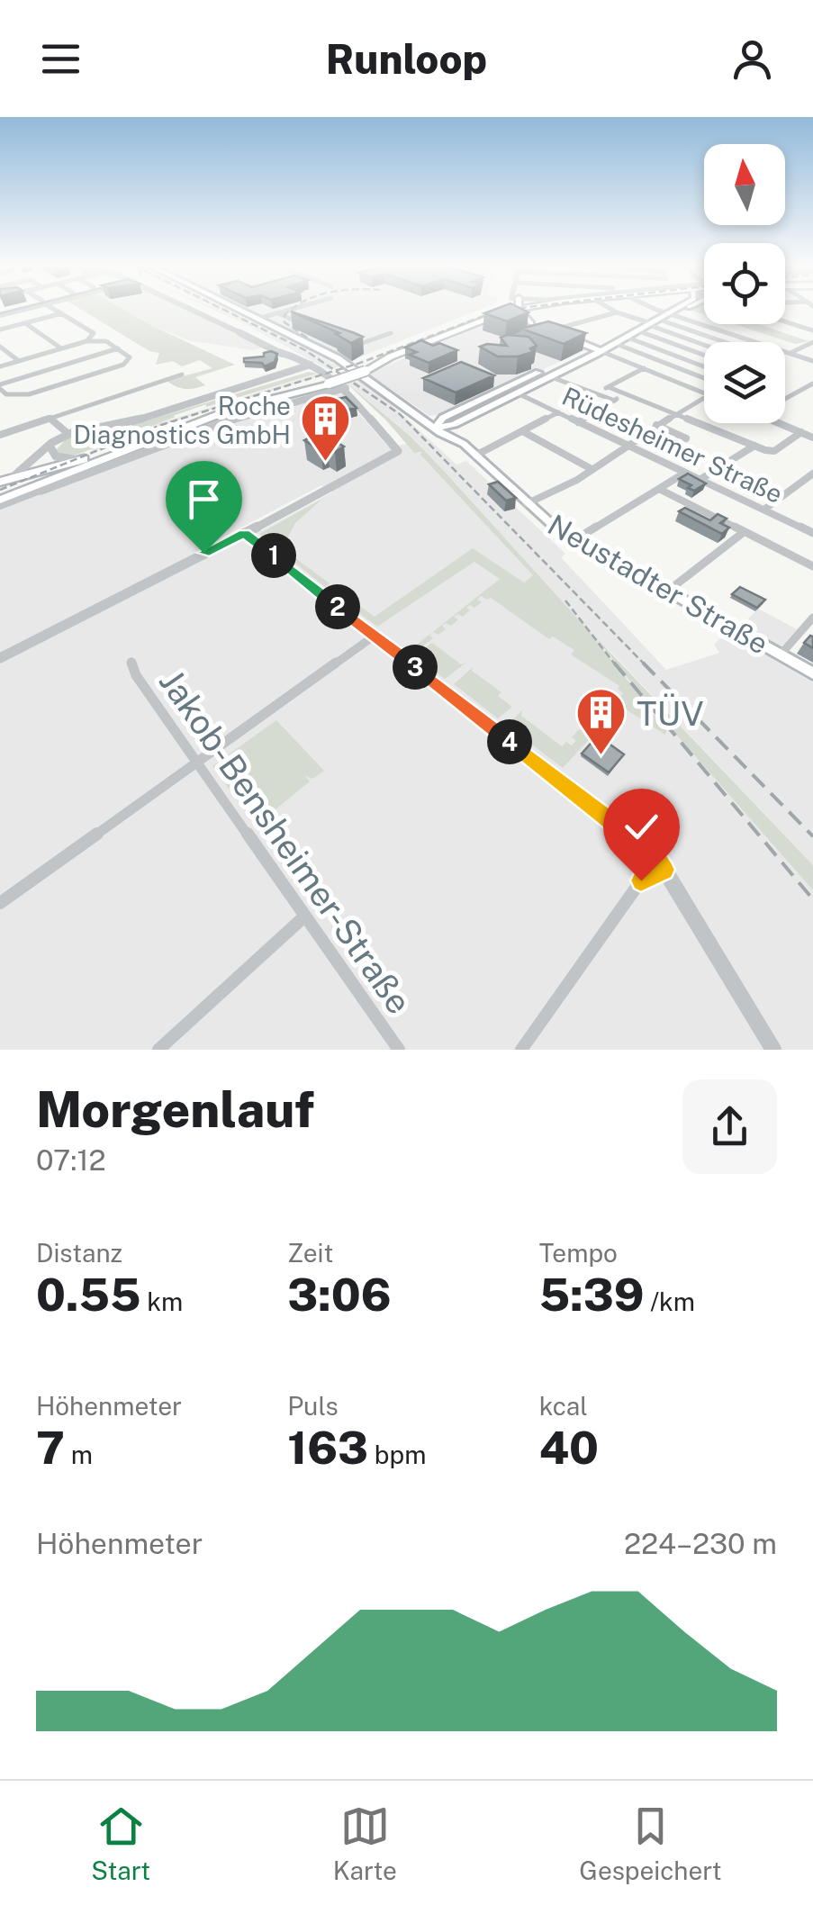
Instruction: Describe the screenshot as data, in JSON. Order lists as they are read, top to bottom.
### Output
{
  "streets": {
    "main road": ["Neustadter Straße"],
    "street": ["Rüdesheimer Straße", "Jakob-Bensheimer-Straße"]
  },
  "places": {
    "building": ["Roche Diagnostics GmbH", "TÜV"]
  },
  "north": "top",
  "page": {
    "header": "Runloop",
    "pins": [
      "1",
      "2",
      "3",
      "4"
    ],
    "heading": ["Morgenlauf", "07:12"],
    "stats": [
      ["Distanz", "0.55 km"],
      ["Zeit", "3:06"],
      ["Tempo", "5:39 /km"],
      ["Höhenmeter", "7 m"],
      ["Puls", "163 bpm"],
      ["kcal", "40"]
    ],
    "chart": ["Höhenmeter", "224–230 m"],
    "tabs": ["Start", "Karte", "Gespeichert"]
  }
}
